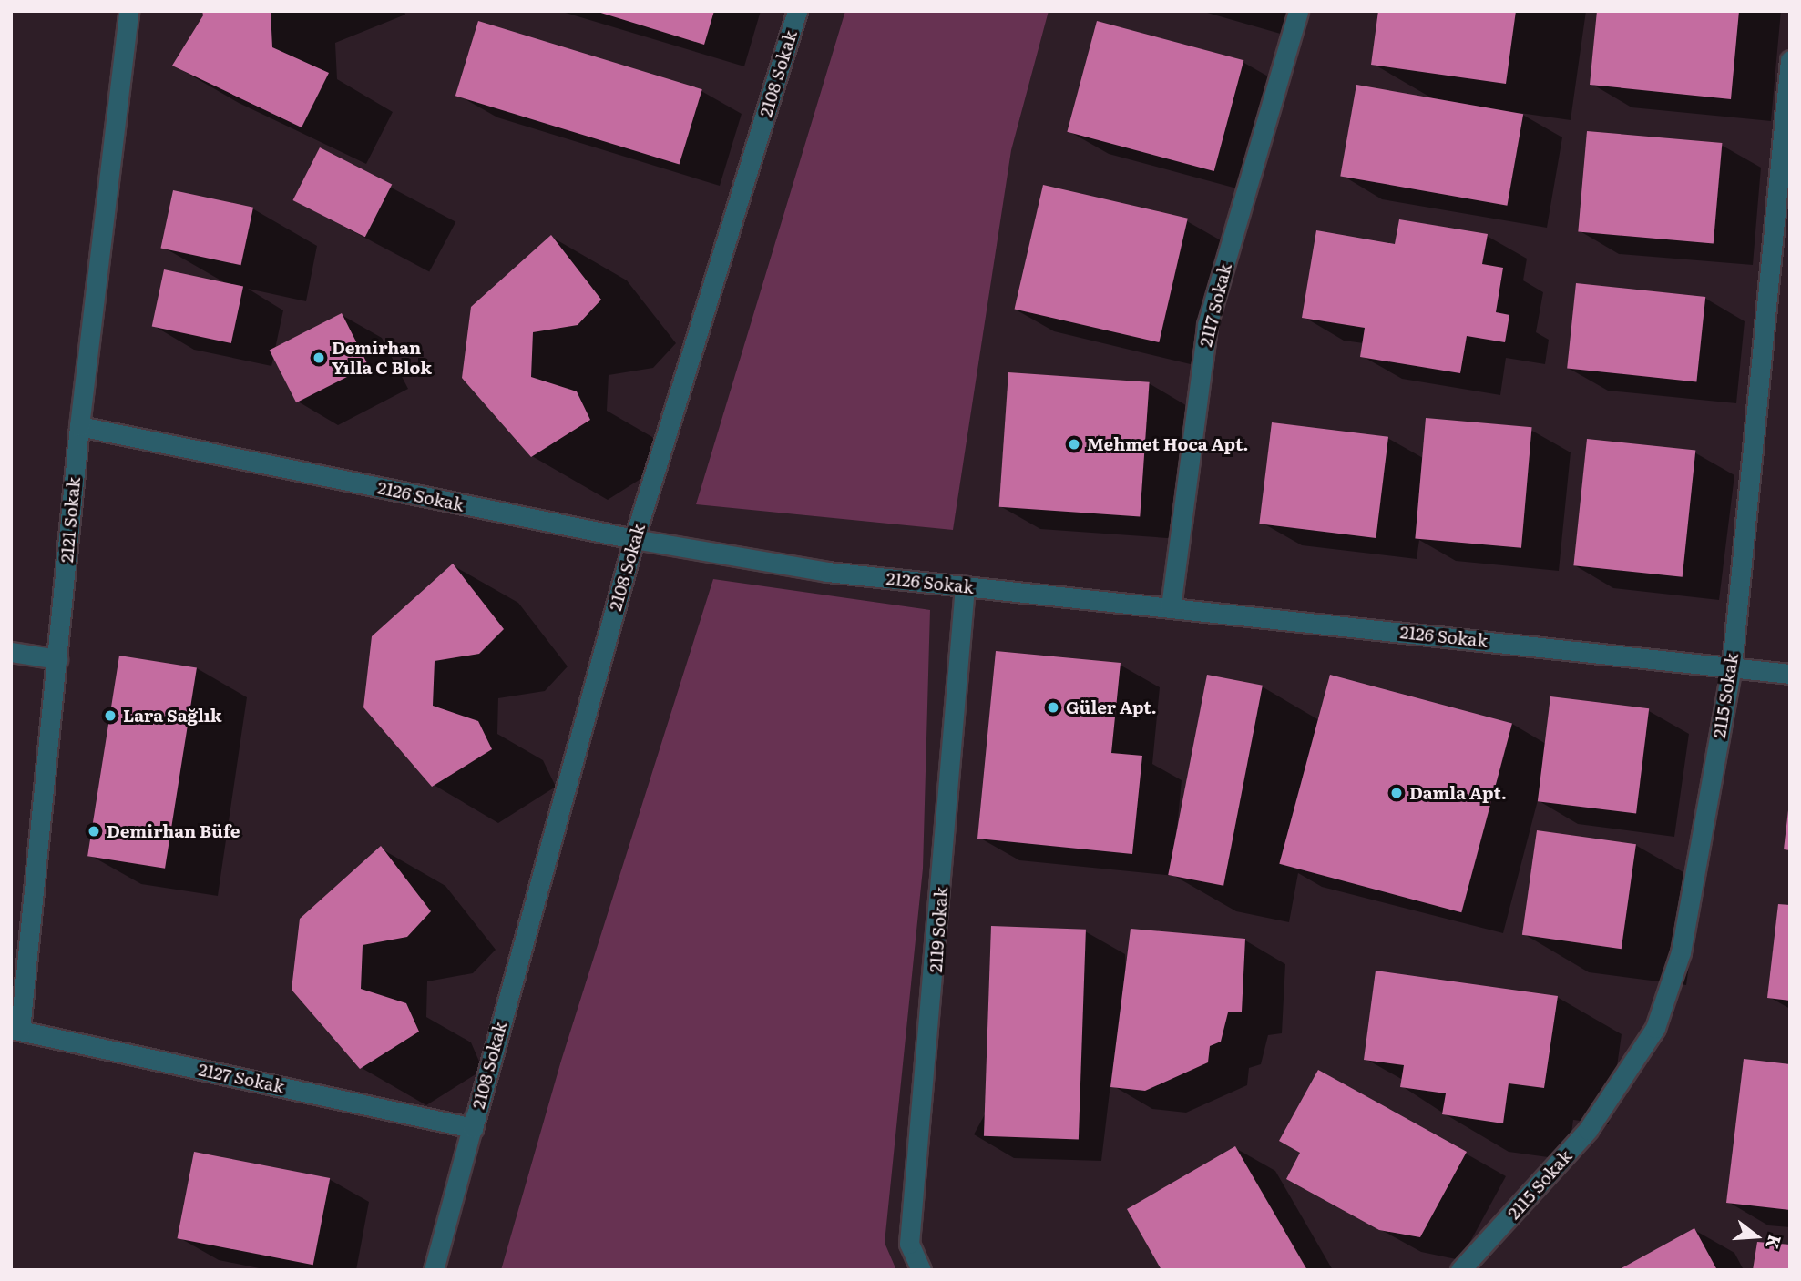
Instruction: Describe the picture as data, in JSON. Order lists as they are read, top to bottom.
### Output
{
  "streets": {
    "street": [
      "2108 Sokak",
      "2117 Sokak",
      "2126 Sokak",
      "2121 Sokak",
      "2115 Sokak",
      "2119 Sokak",
      "2127 Sokak"
    ]
  },
  "crossings": [
    ["2108 Sokak", "2126 Sokak"],
    ["2108 Sokak", "2127 Sokak"],
    ["2117 Sokak", "2126 Sokak"],
    ["2126 Sokak", "2121 Sokak"],
    ["2126 Sokak", "2115 Sokak"],
    ["2126 Sokak", "2119 Sokak"],
    ["2121 Sokak", "2127 Sokak"]
  ],
  "places": [
    "Demirhan Yılla C Blok",
    "Mehmet Hoca Apt.",
    "Güler Apt.",
    "Lara Sağlık",
    "Damla Apt.",
    "Demirhan Büfe"
  ],
  "north": "right"
}
